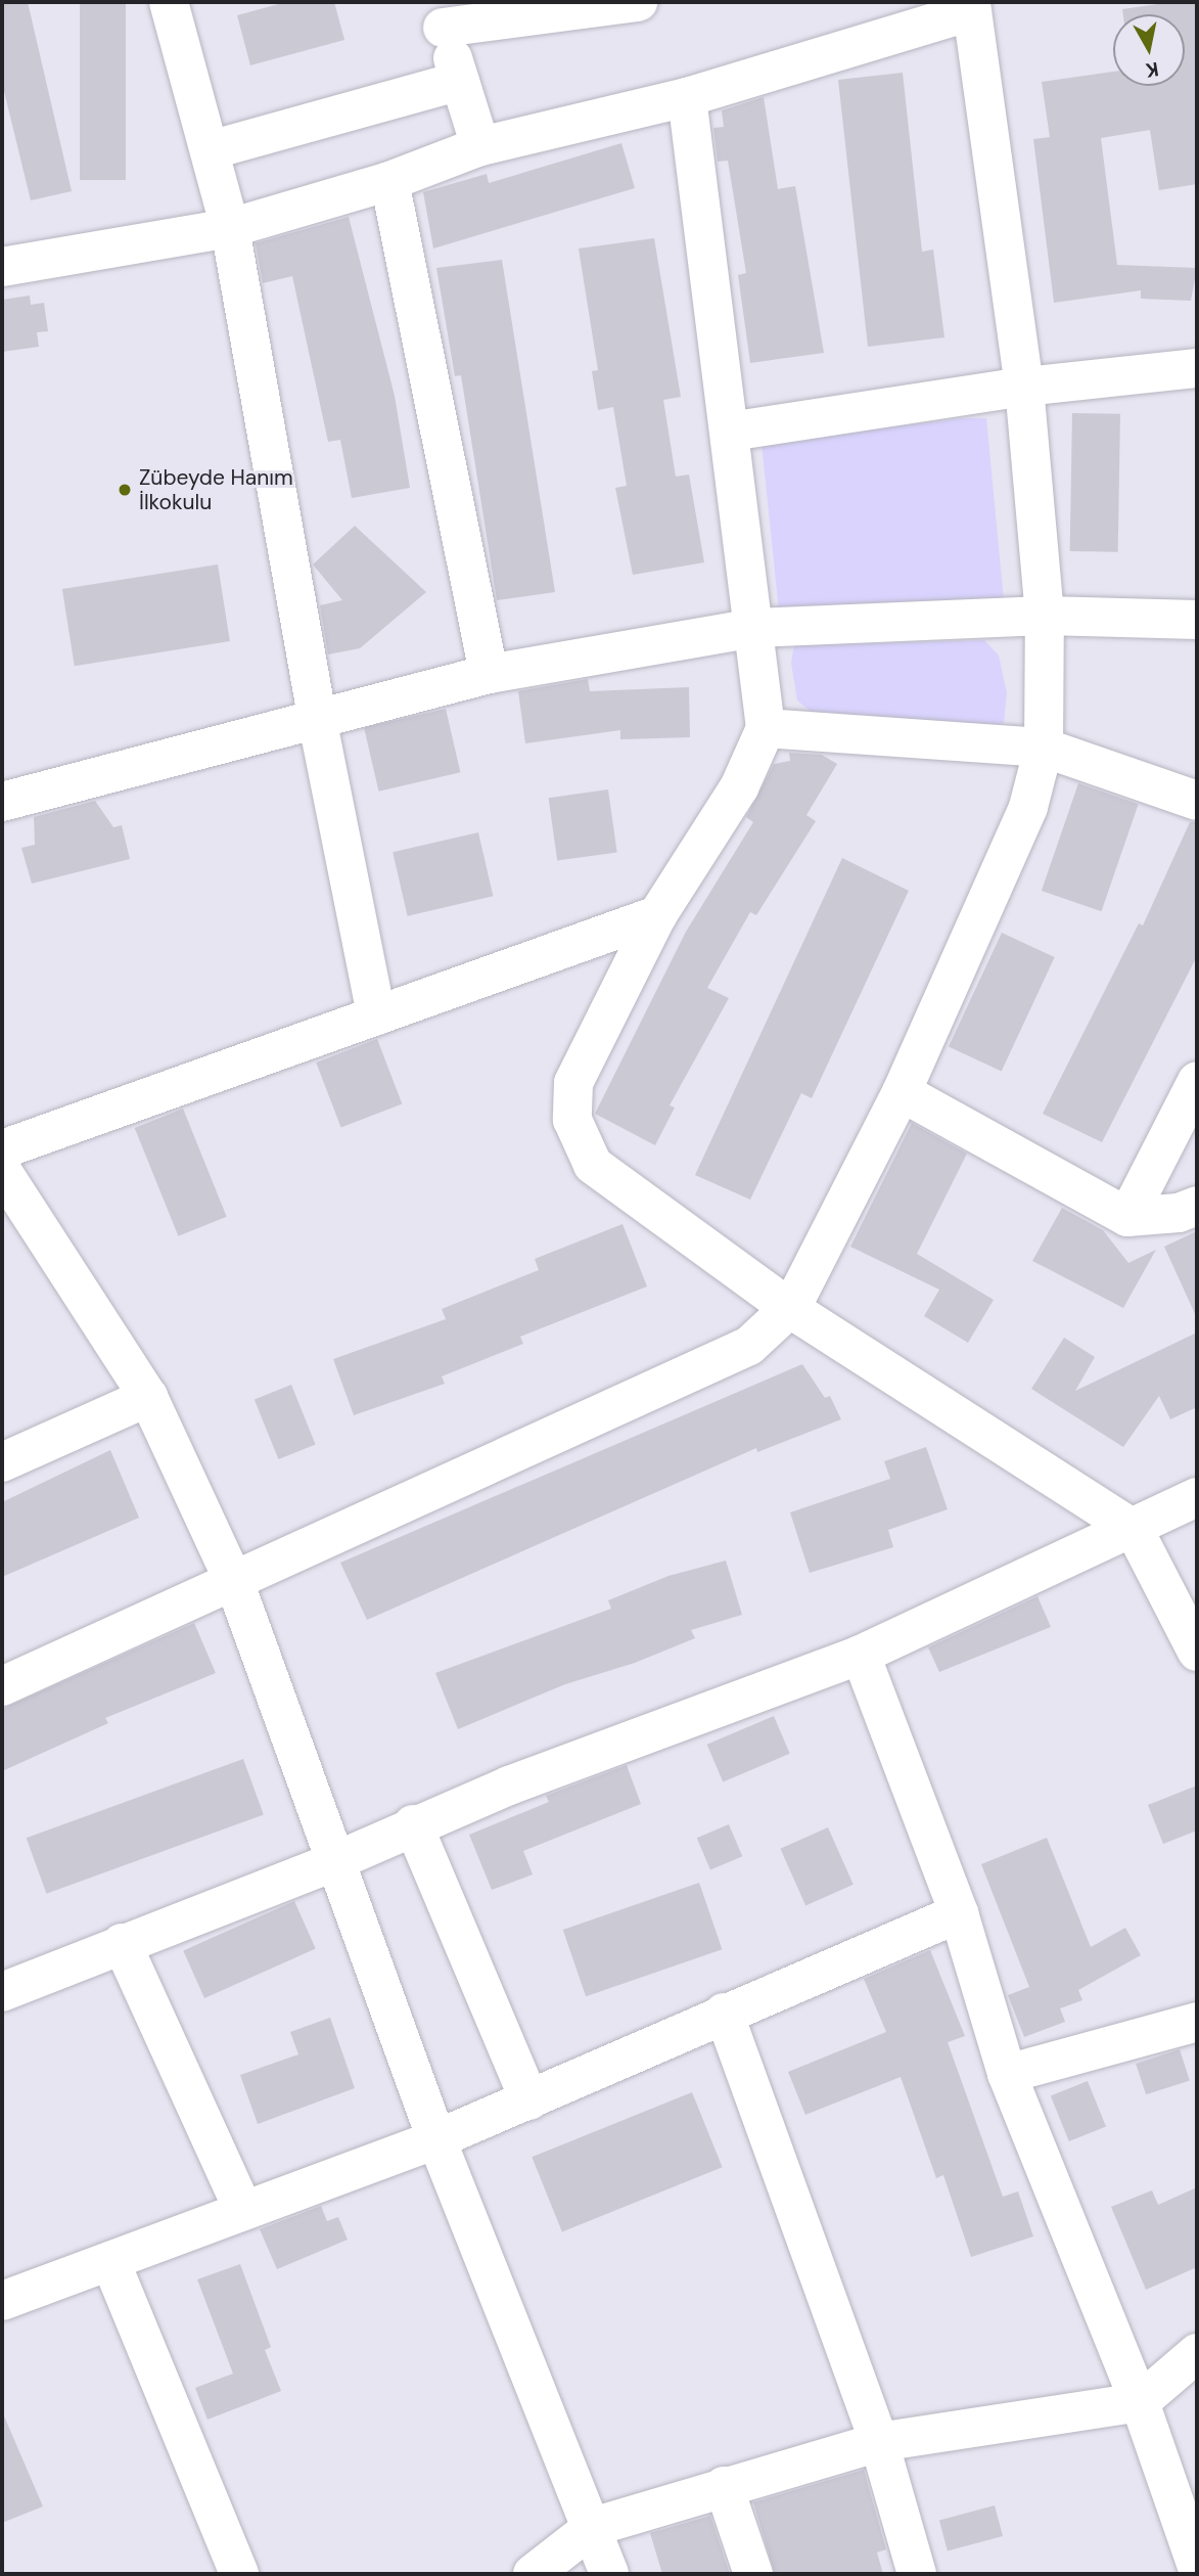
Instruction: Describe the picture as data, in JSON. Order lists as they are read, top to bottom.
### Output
{
  "places": ["Zübeyde Hanım İlkokulu"],
  "north": "bottom"
}
